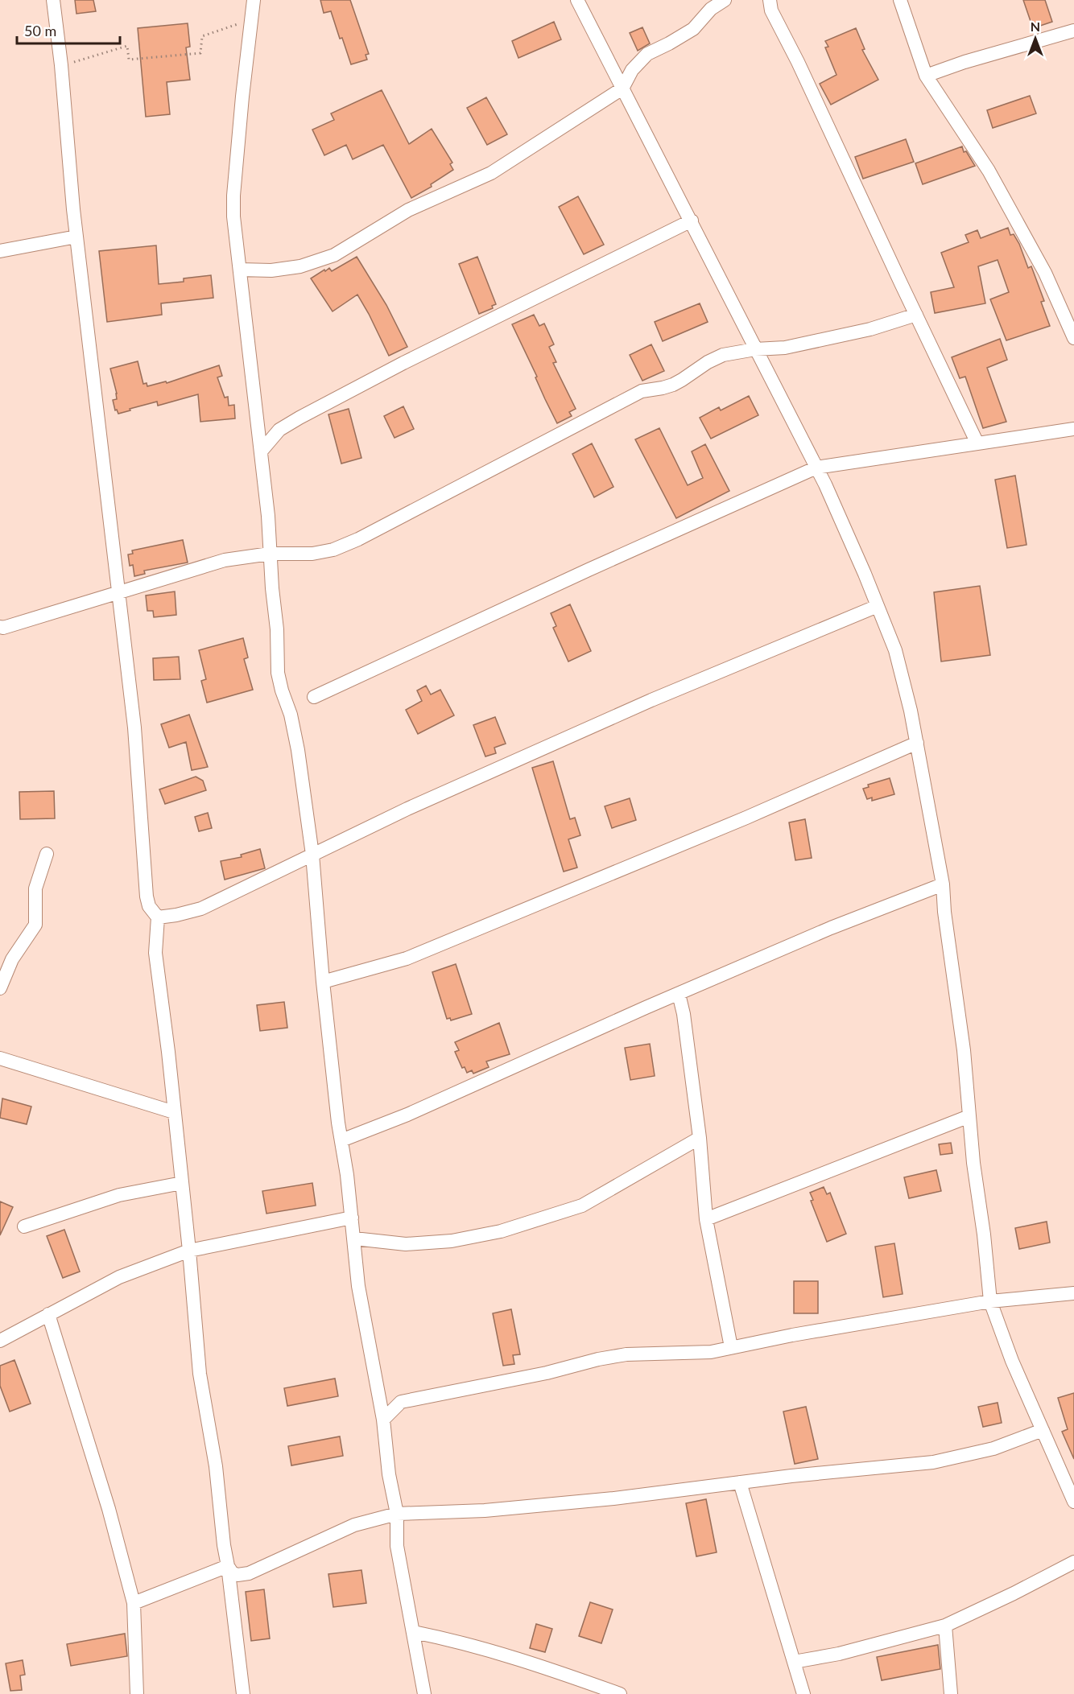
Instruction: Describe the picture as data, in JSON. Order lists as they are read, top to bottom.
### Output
{
  "scale_bar": "50 m",
  "north": "top"
}
